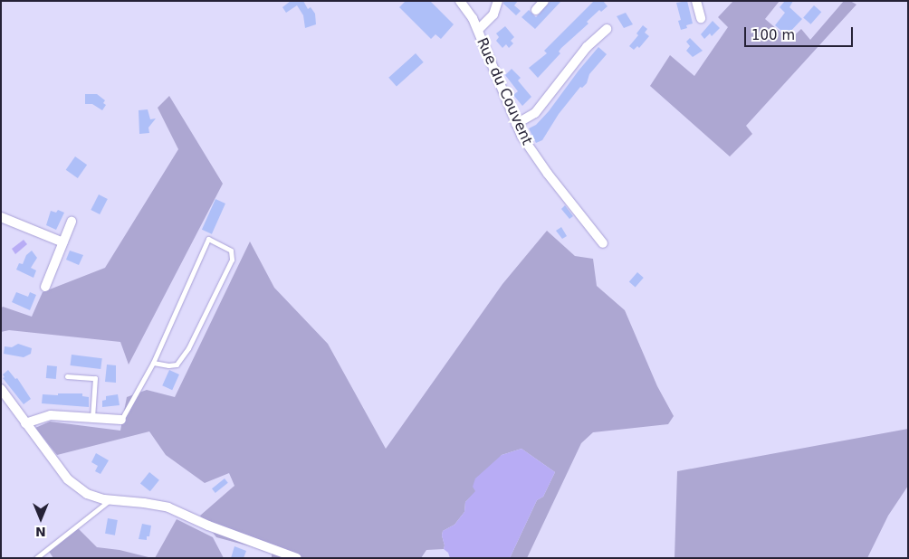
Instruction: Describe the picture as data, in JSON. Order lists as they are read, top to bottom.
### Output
{
  "streets": {
    "street": ["Rue du Couvent"]
  },
  "scale_bar": "100 m",
  "north": "bottom"
}
